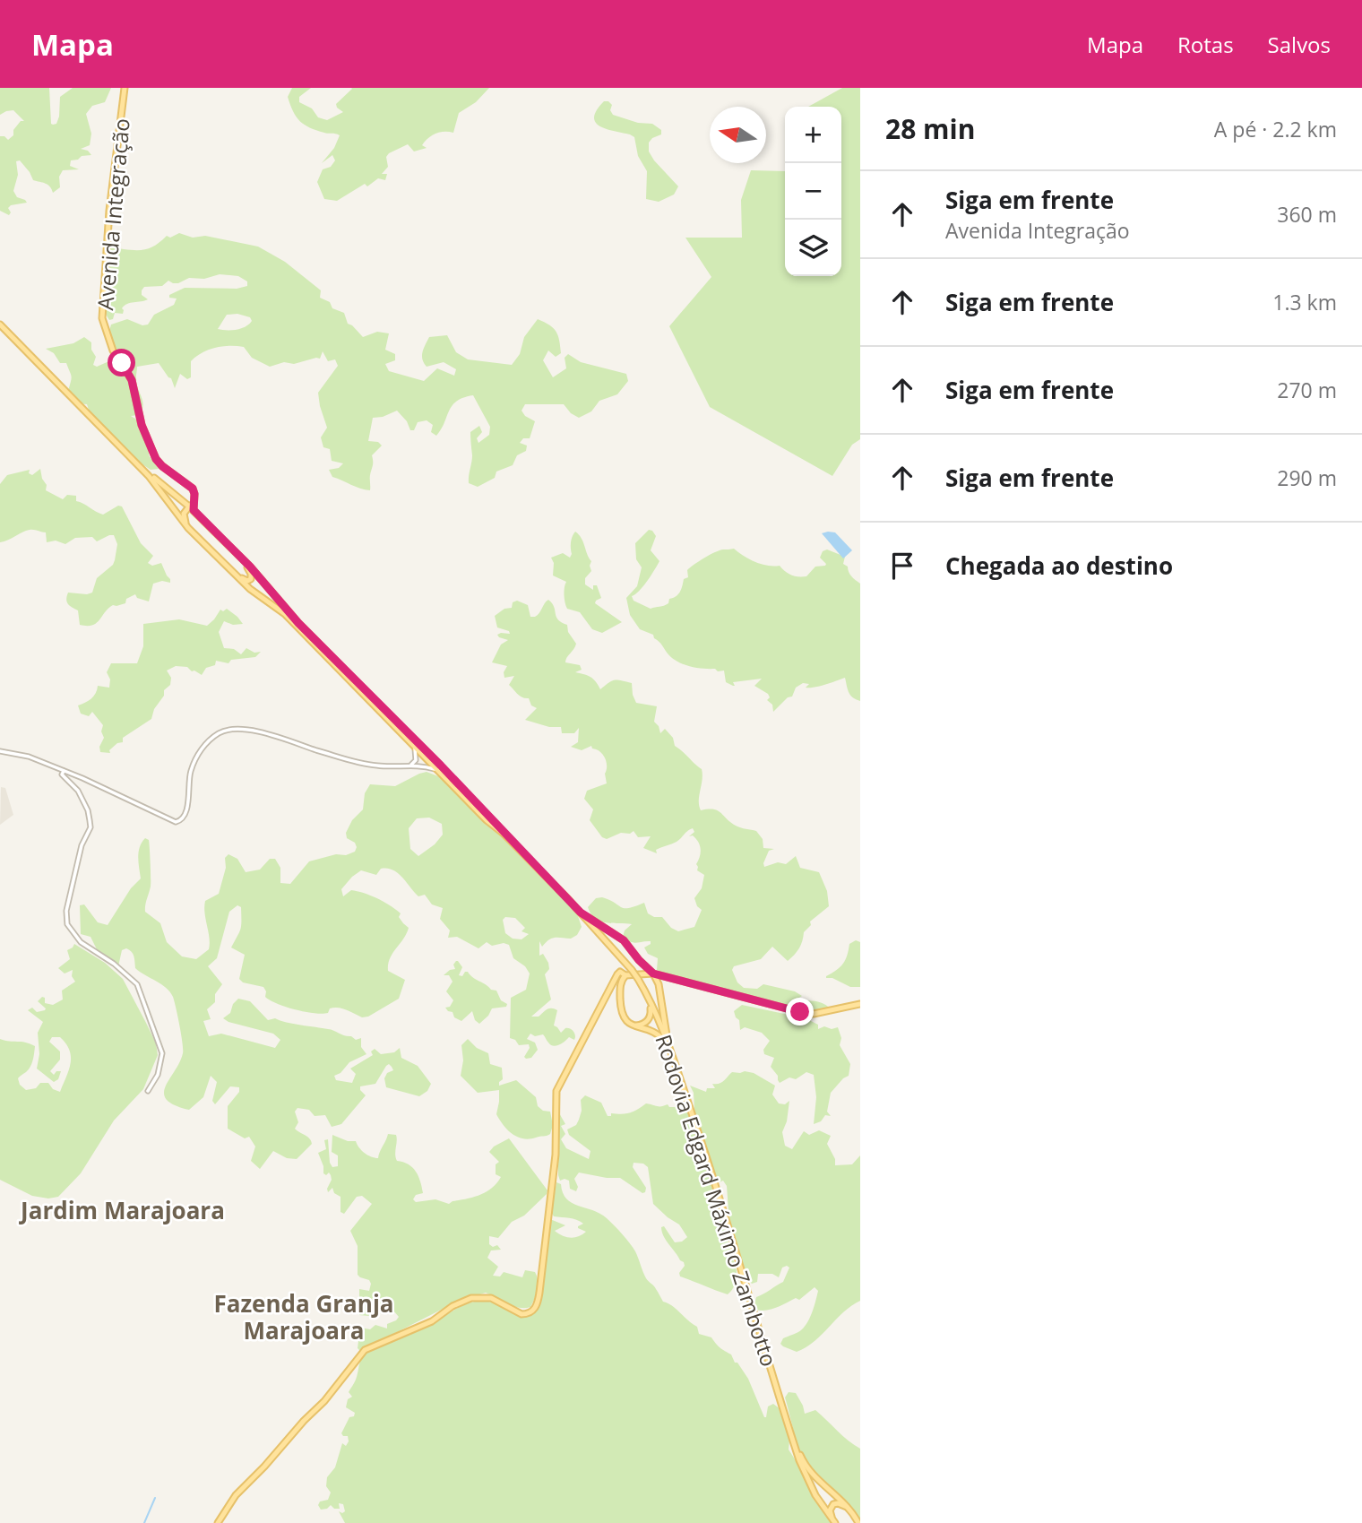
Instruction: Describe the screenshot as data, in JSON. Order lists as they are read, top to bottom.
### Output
{
  "streets": {
    "main road": ["Avenida Integração", "Rodovia Edgard Máximo Zambotto"]
  },
  "districts": ["Jardim Marajoara", "Fazenda Granja Marajoara"],
  "north": "left",
  "page": {
    "header": "Mapa",
    "nav": ["Mapa", "Rotas", "Salvos"],
    "heading": ["28 min", "A pé · 2.2 km"],
    "map_buttons": ["+", "−"],
    "list": [
      ["Siga em frente", "Avenida Integração", "360 m"],
      ["Siga em frente", "1.3 km"],
      ["Siga em frente", "270 m"],
      ["Siga em frente", "290 m"],
      "Chegada ao destino"
    ]
  }
}
